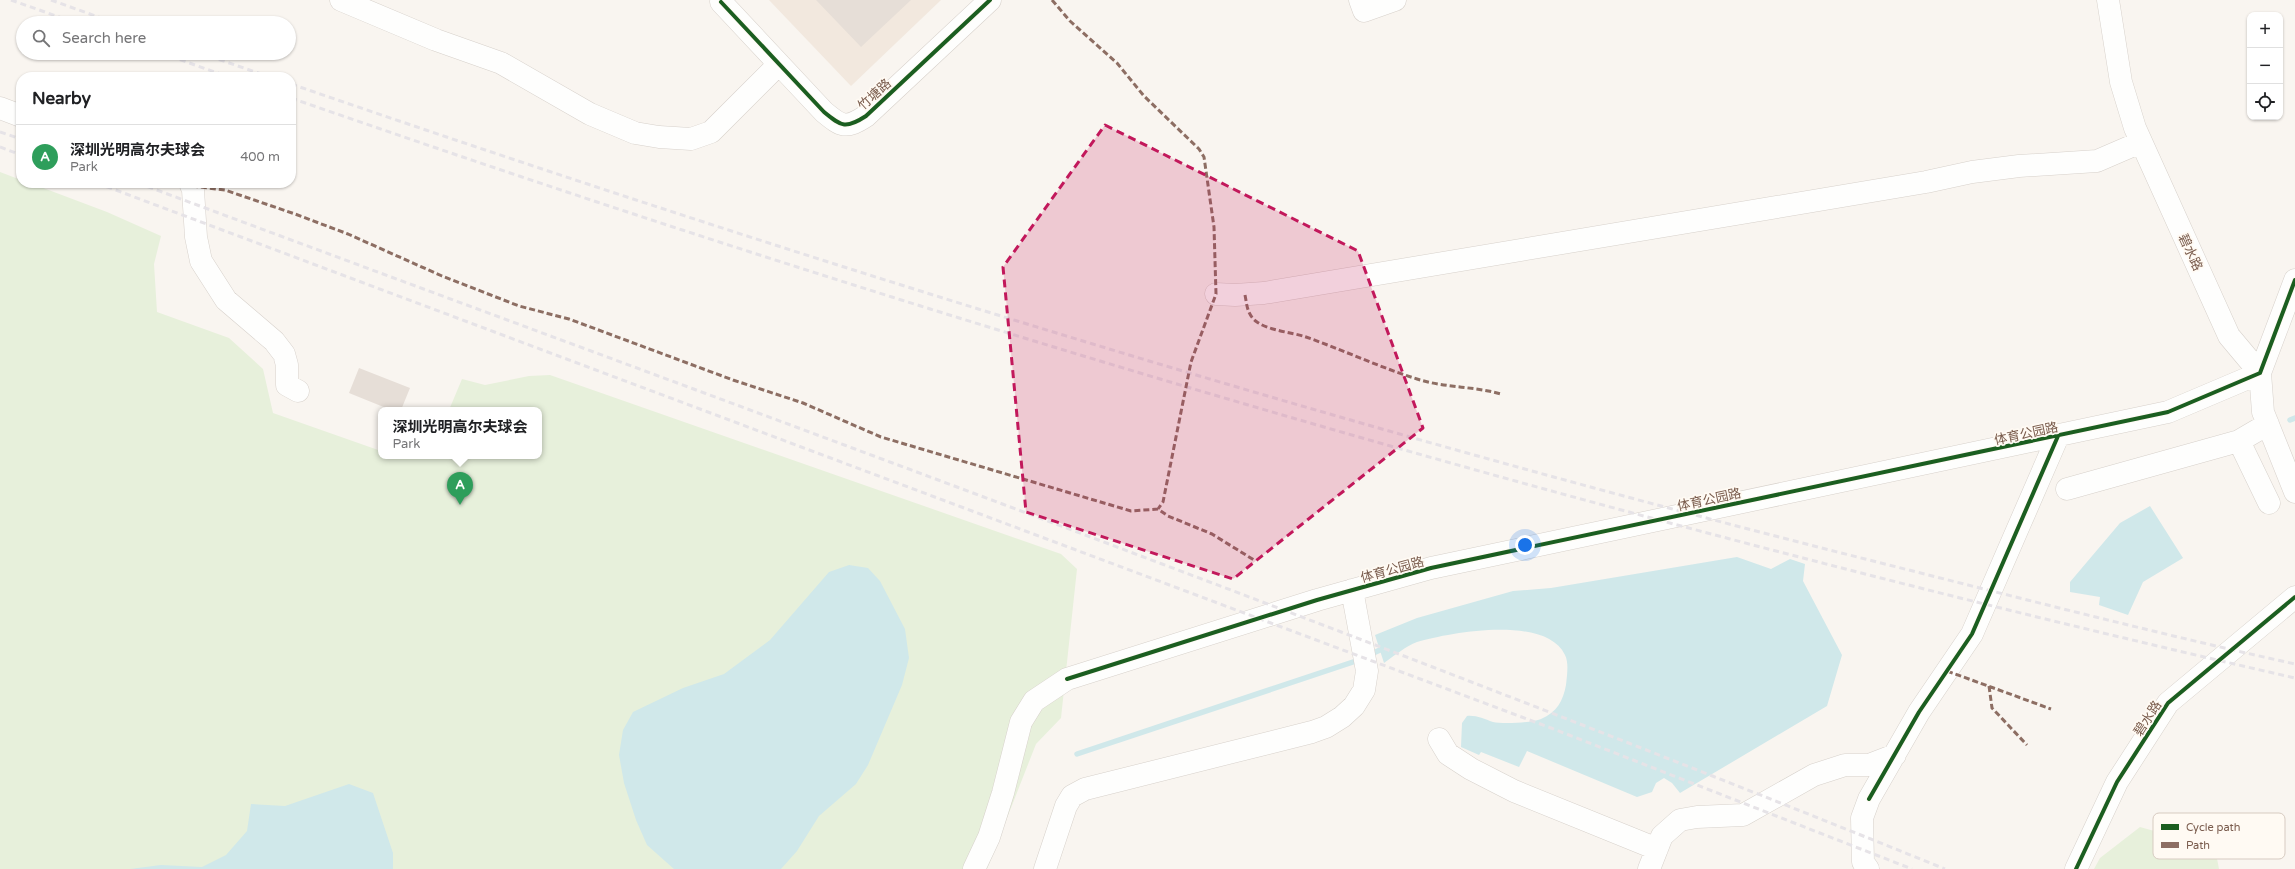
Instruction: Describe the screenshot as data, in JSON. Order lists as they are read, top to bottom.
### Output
{
  "streets": {
    "street": ["竹塘路", "碧水路", "体育公园路"]
  },
  "crossings": [
    ["碧水路", "体育公园路"]
  ],
  "legend": ["Cycle path", "Path"],
  "page": {
    "map_buttons": ["+", "−"],
    "search": "Search here",
    "heading": "Nearby",
    "list": [
      {
        "mark": "A",
        "name": "深圳光明高尔夫球会",
        "note": "Park",
        "value": "400 m"
      }
    ],
    "popup": ["深圳光明高尔夫球会", "Park"],
    "pins": "A"
  }
}
